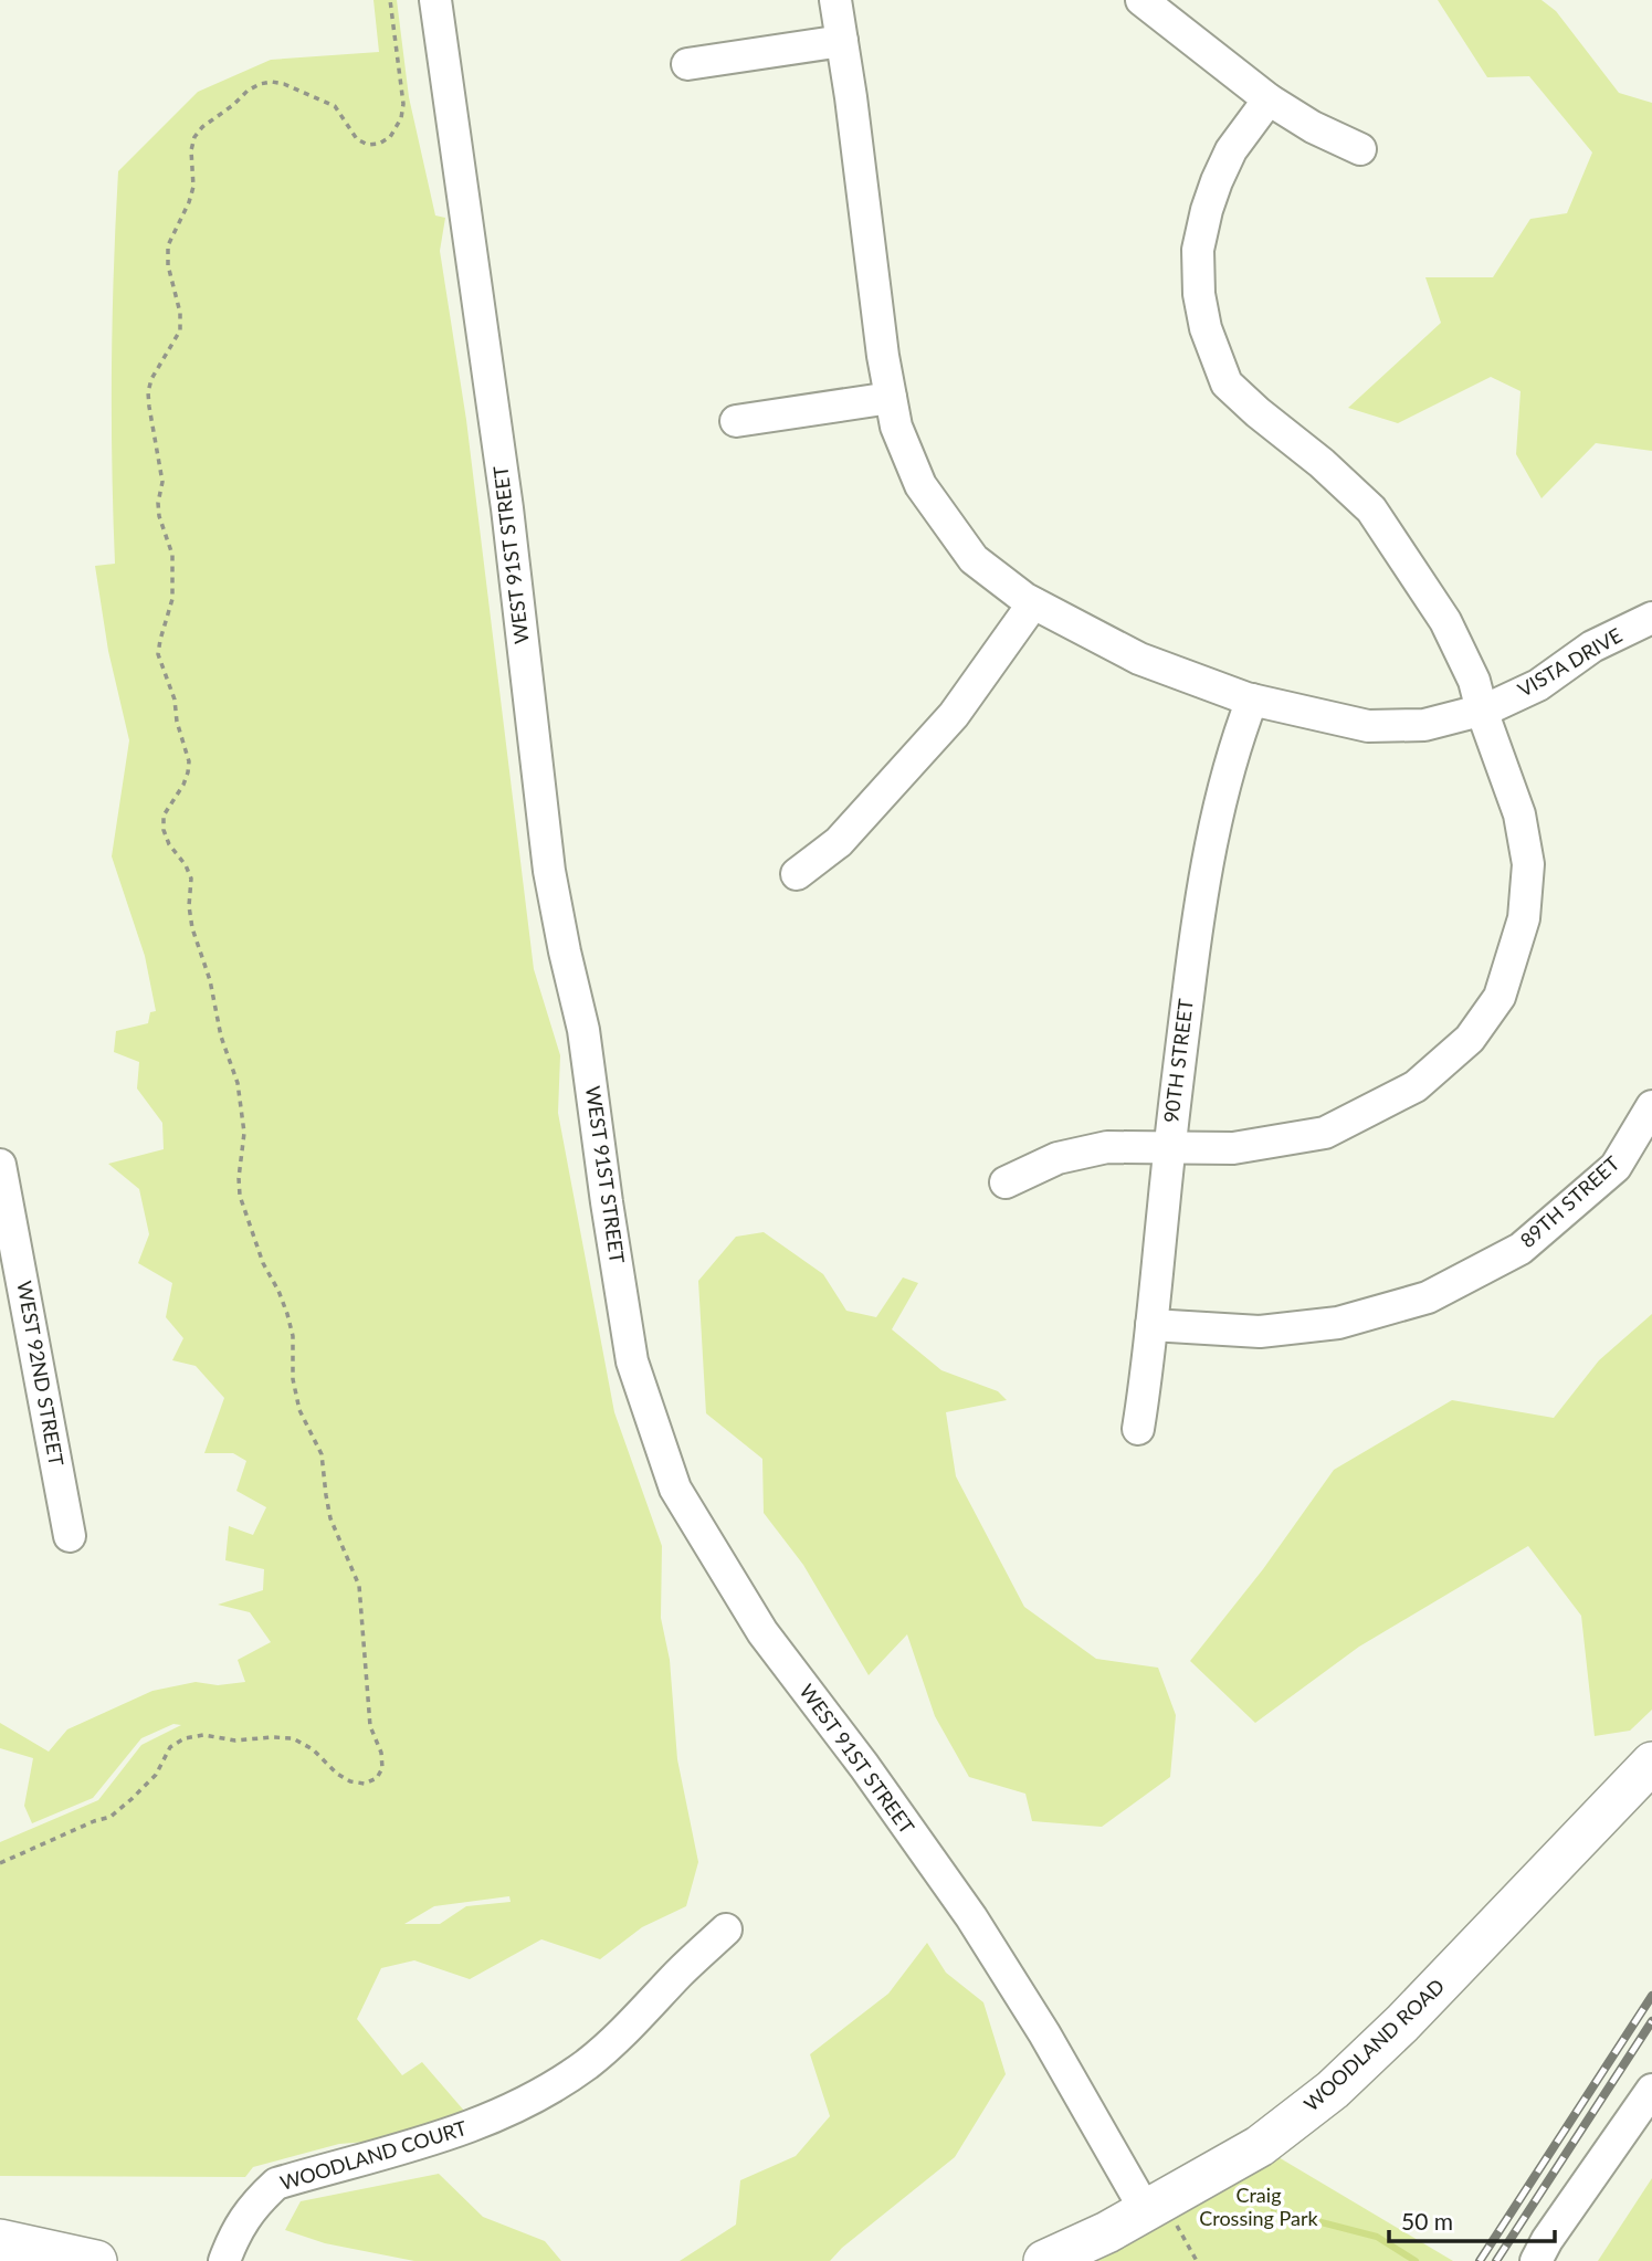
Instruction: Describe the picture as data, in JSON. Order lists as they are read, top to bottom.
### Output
{
  "streets": {
    "main road": ["WOODLAND ROAD"],
    "street": [
      "WEST 91ST STREET",
      "VISTA DRIVE",
      "90TH STREET",
      "89TH STREET",
      "WEST 92ND STREET",
      "WOODLAND COURT"
    ]
  },
  "crossings": [
    ["WEST 91ST STREET", "WOODLAND ROAD"],
    ["VISTA DRIVE", "90TH STREET"],
    ["90TH STREET", "89TH STREET"]
  ],
  "parks": ["Craig Crossing Park"],
  "scale_bar": "50 m"
}
